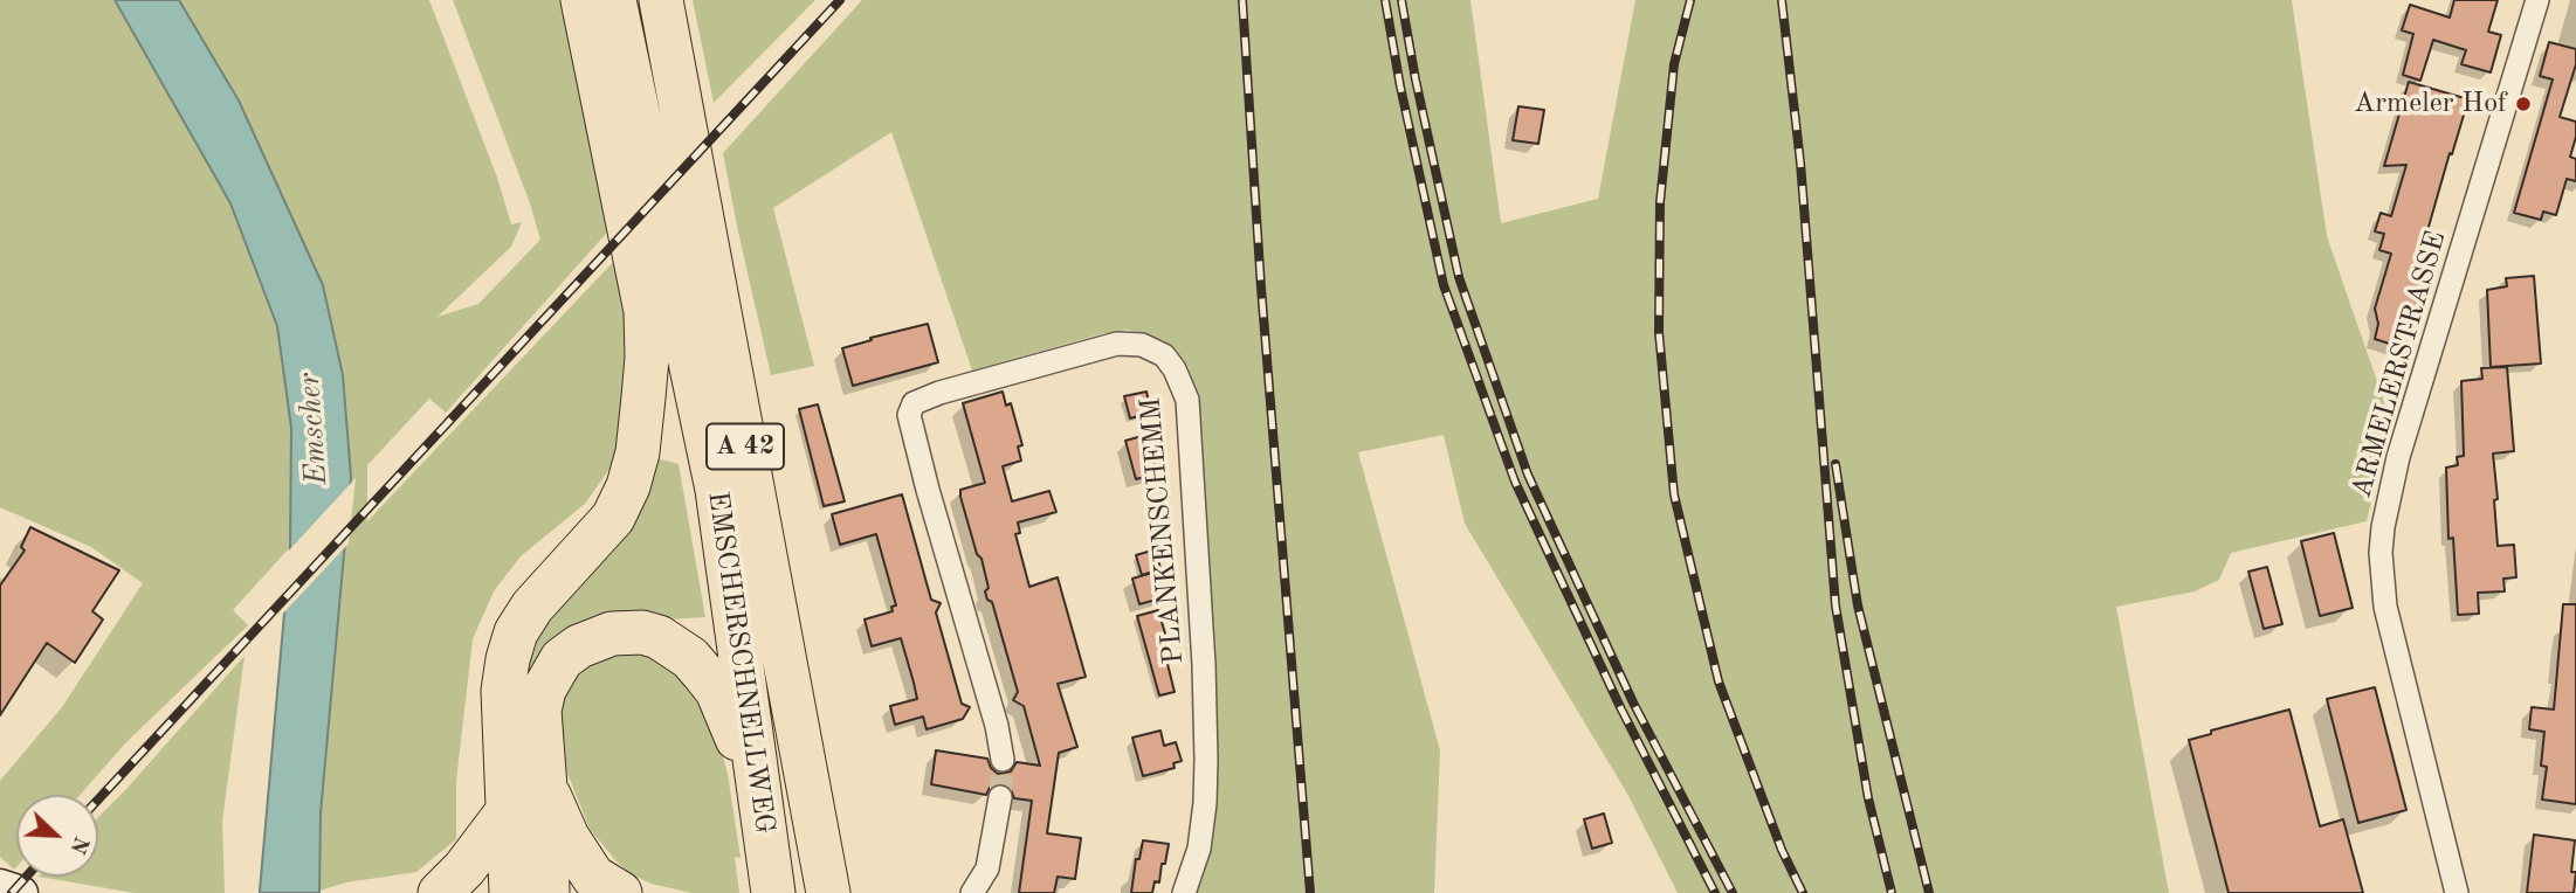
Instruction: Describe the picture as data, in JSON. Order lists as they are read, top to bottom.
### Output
{
  "streets": {
    "highway": ["A 42", "EMSCHERSCHNELLWEG"],
    "street": ["ARMELERSTRASSE", "PLANKENSCHEMM"]
  },
  "water": ["Emscher"],
  "places": ["Armeler Hof"],
  "north": "bottom right"
}
